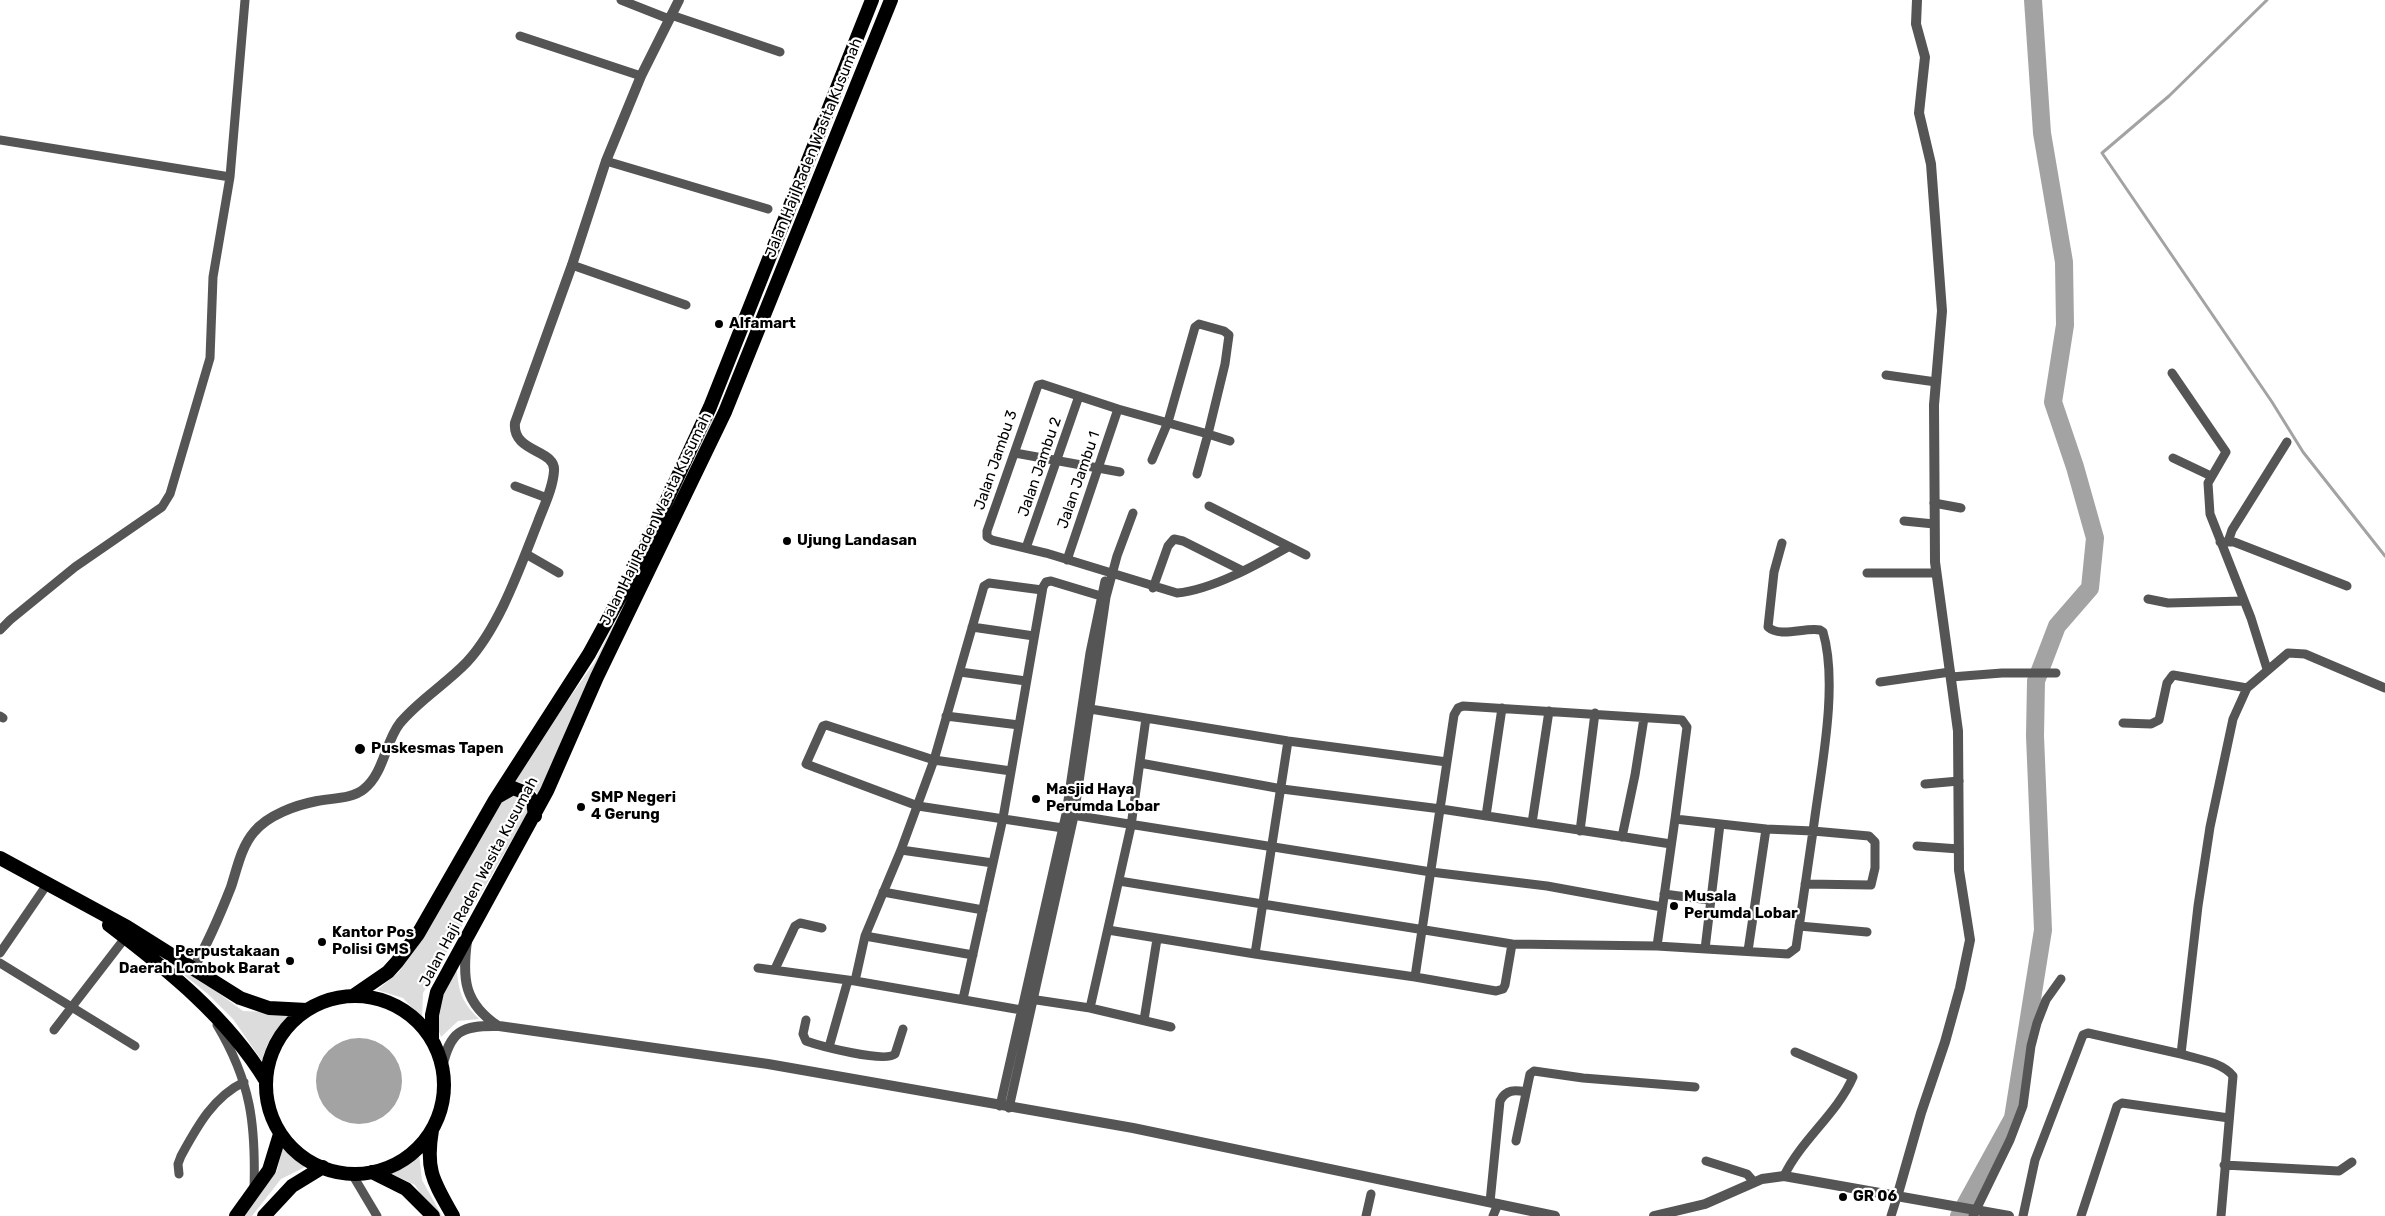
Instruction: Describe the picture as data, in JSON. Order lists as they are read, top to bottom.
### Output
{
  "streets": {
    "highway": ["Jalan Haji Raden Wasita Kusumah"],
    "street": ["Jalan Jambu 3", "Jalan Jambu 2", "Jalan Jambu 1"]
  },
  "crossings": [
    ["Jalan Jambu 3", "Jalan Jambu 2"]
  ],
  "places": [
    "Alfamart",
    "Ujung Landasan",
    "Puskesmas Tapen",
    "Masjid Haya Perumda Lobar",
    "SMP Negeri 4 Gerung",
    "Musala Perumda Lobar",
    "Kantor Pos Polisi GMS",
    "Perpustakaan Daerah Lombok Barat",
    "GR 06"
  ]
}
